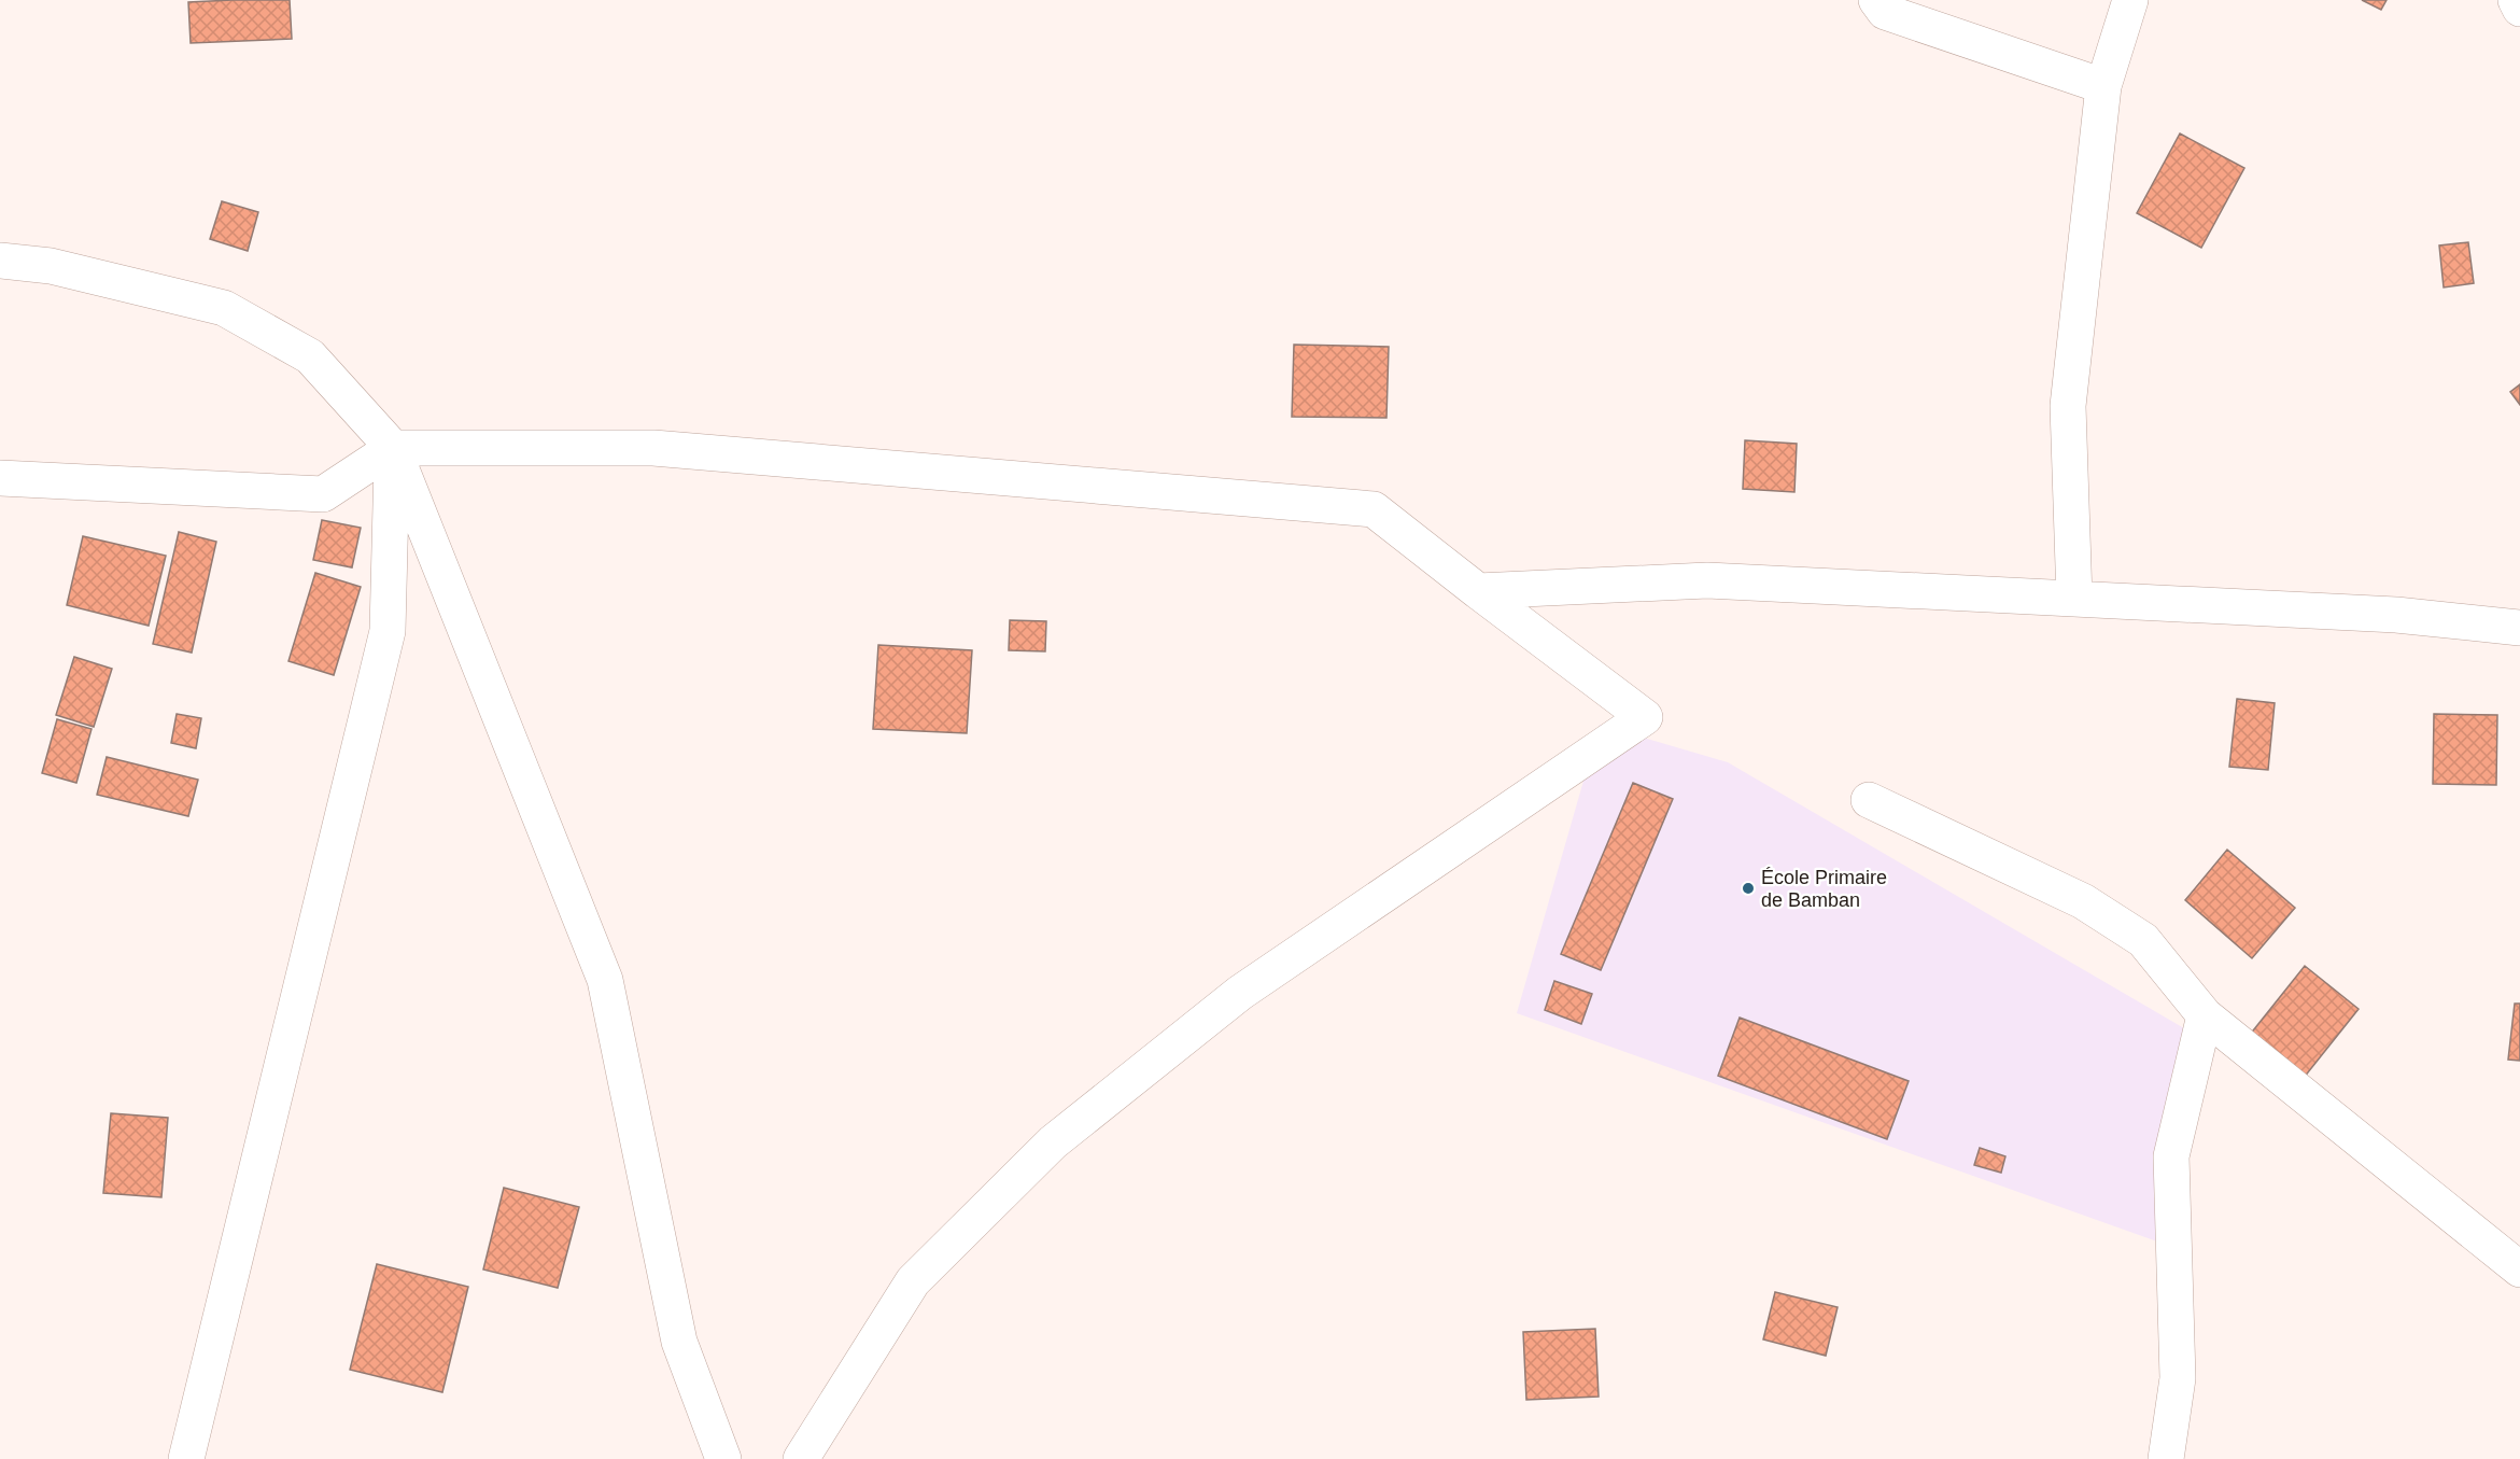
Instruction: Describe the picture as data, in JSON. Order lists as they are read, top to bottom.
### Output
{
  "places": ["École Primaire de Bamban"]
}
